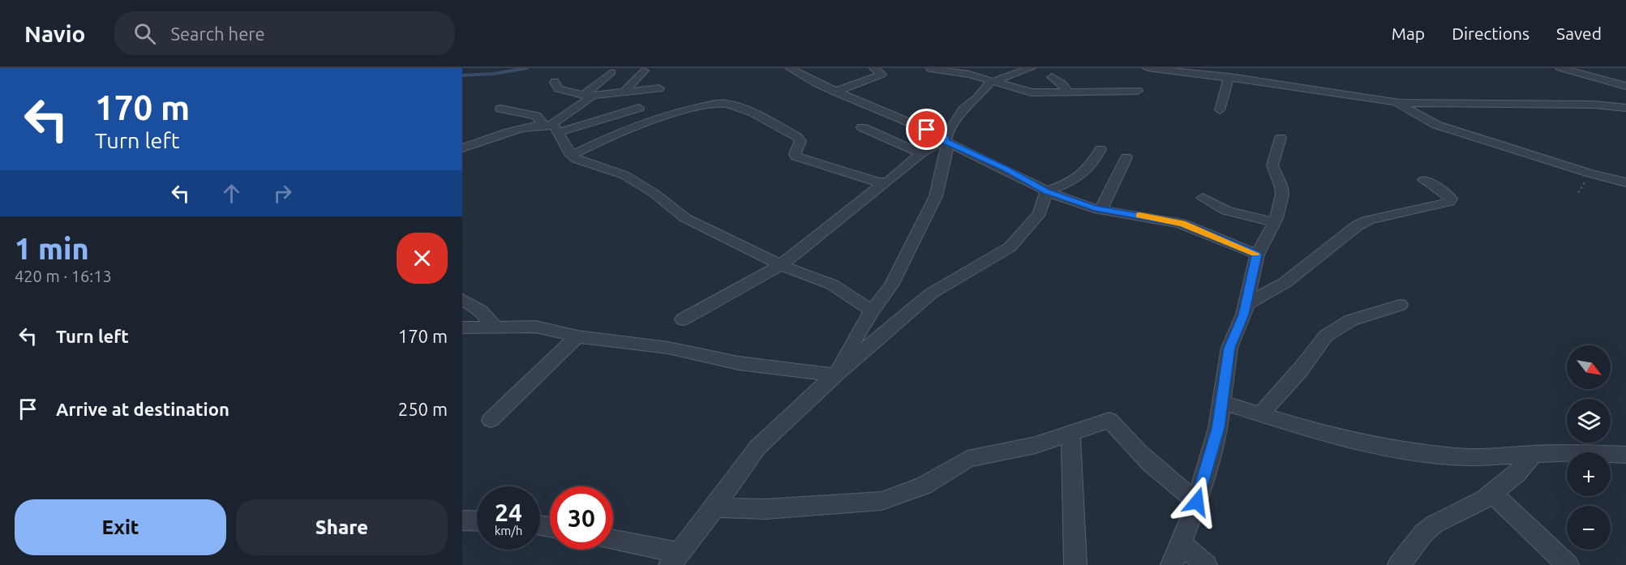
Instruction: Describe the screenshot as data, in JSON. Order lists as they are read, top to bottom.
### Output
{
  "north": "bottom right",
  "page": {
    "header": "Navio",
    "search": "Search here",
    "nav": ["Map", "Directions", "Saved"],
    "turn": ["170 m", "Turn left"],
    "heading": ["1 min", "420 m · 16:13"],
    "list": [
      {
        "name": "Turn left",
        "value": "170 m"
      },
      {
        "name": "Arrive at destination",
        "value": "250 m"
      }
    ],
    "map_buttons": ["+", "−"],
    "speed": "24 km/h",
    "limit": "30",
    "buttons": ["Exit", "Share"]
  }
}
